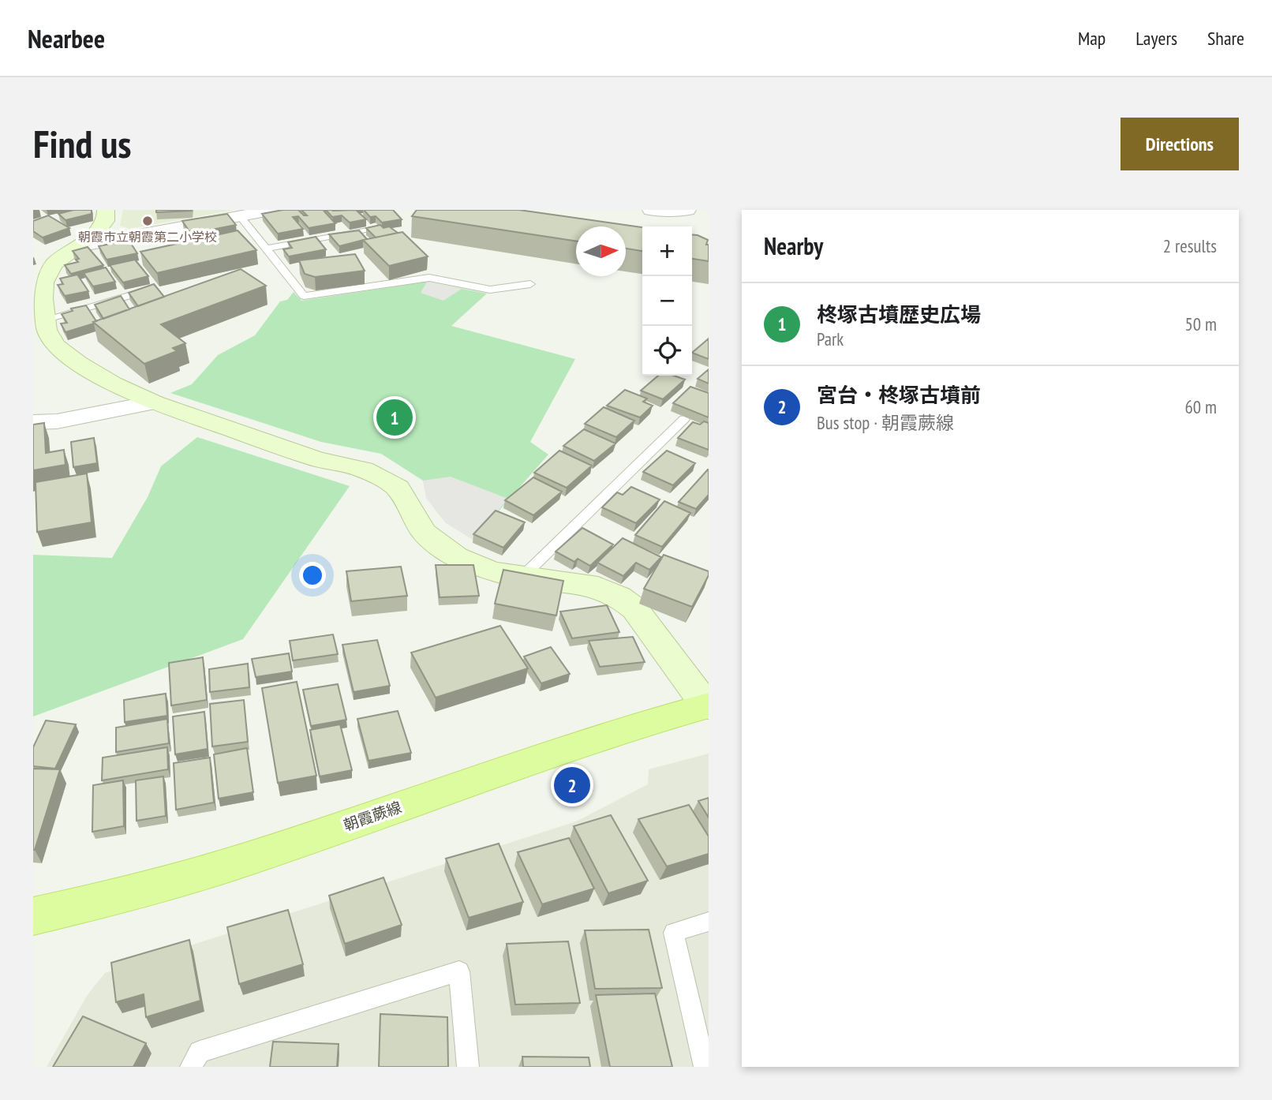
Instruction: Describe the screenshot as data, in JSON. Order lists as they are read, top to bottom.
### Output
{
  "streets": {
    "main road": ["朝霞蕨線"]
  },
  "places": ["朝霞市立朝霞第二小学校"],
  "north": "right",
  "page": {
    "header": "Nearbee",
    "nav": ["Map", "Layers", "Share"],
    "buttons": "Directions",
    "title": "Find us",
    "heading": ["Nearby", "2 results"],
    "map_buttons": ["+", "−"],
    "list": [
      {
        "mark": "1",
        "name": "柊塚古墳歴史広場",
        "note": "Park",
        "value": "50 m"
      },
      {
        "mark": "2",
        "name": "宮台・柊塚古墳前",
        "note": "Bus stop · 朝霞蕨線",
        "value": "60 m"
      }
    ],
    "pins": ["1", "2"]
  }
}
